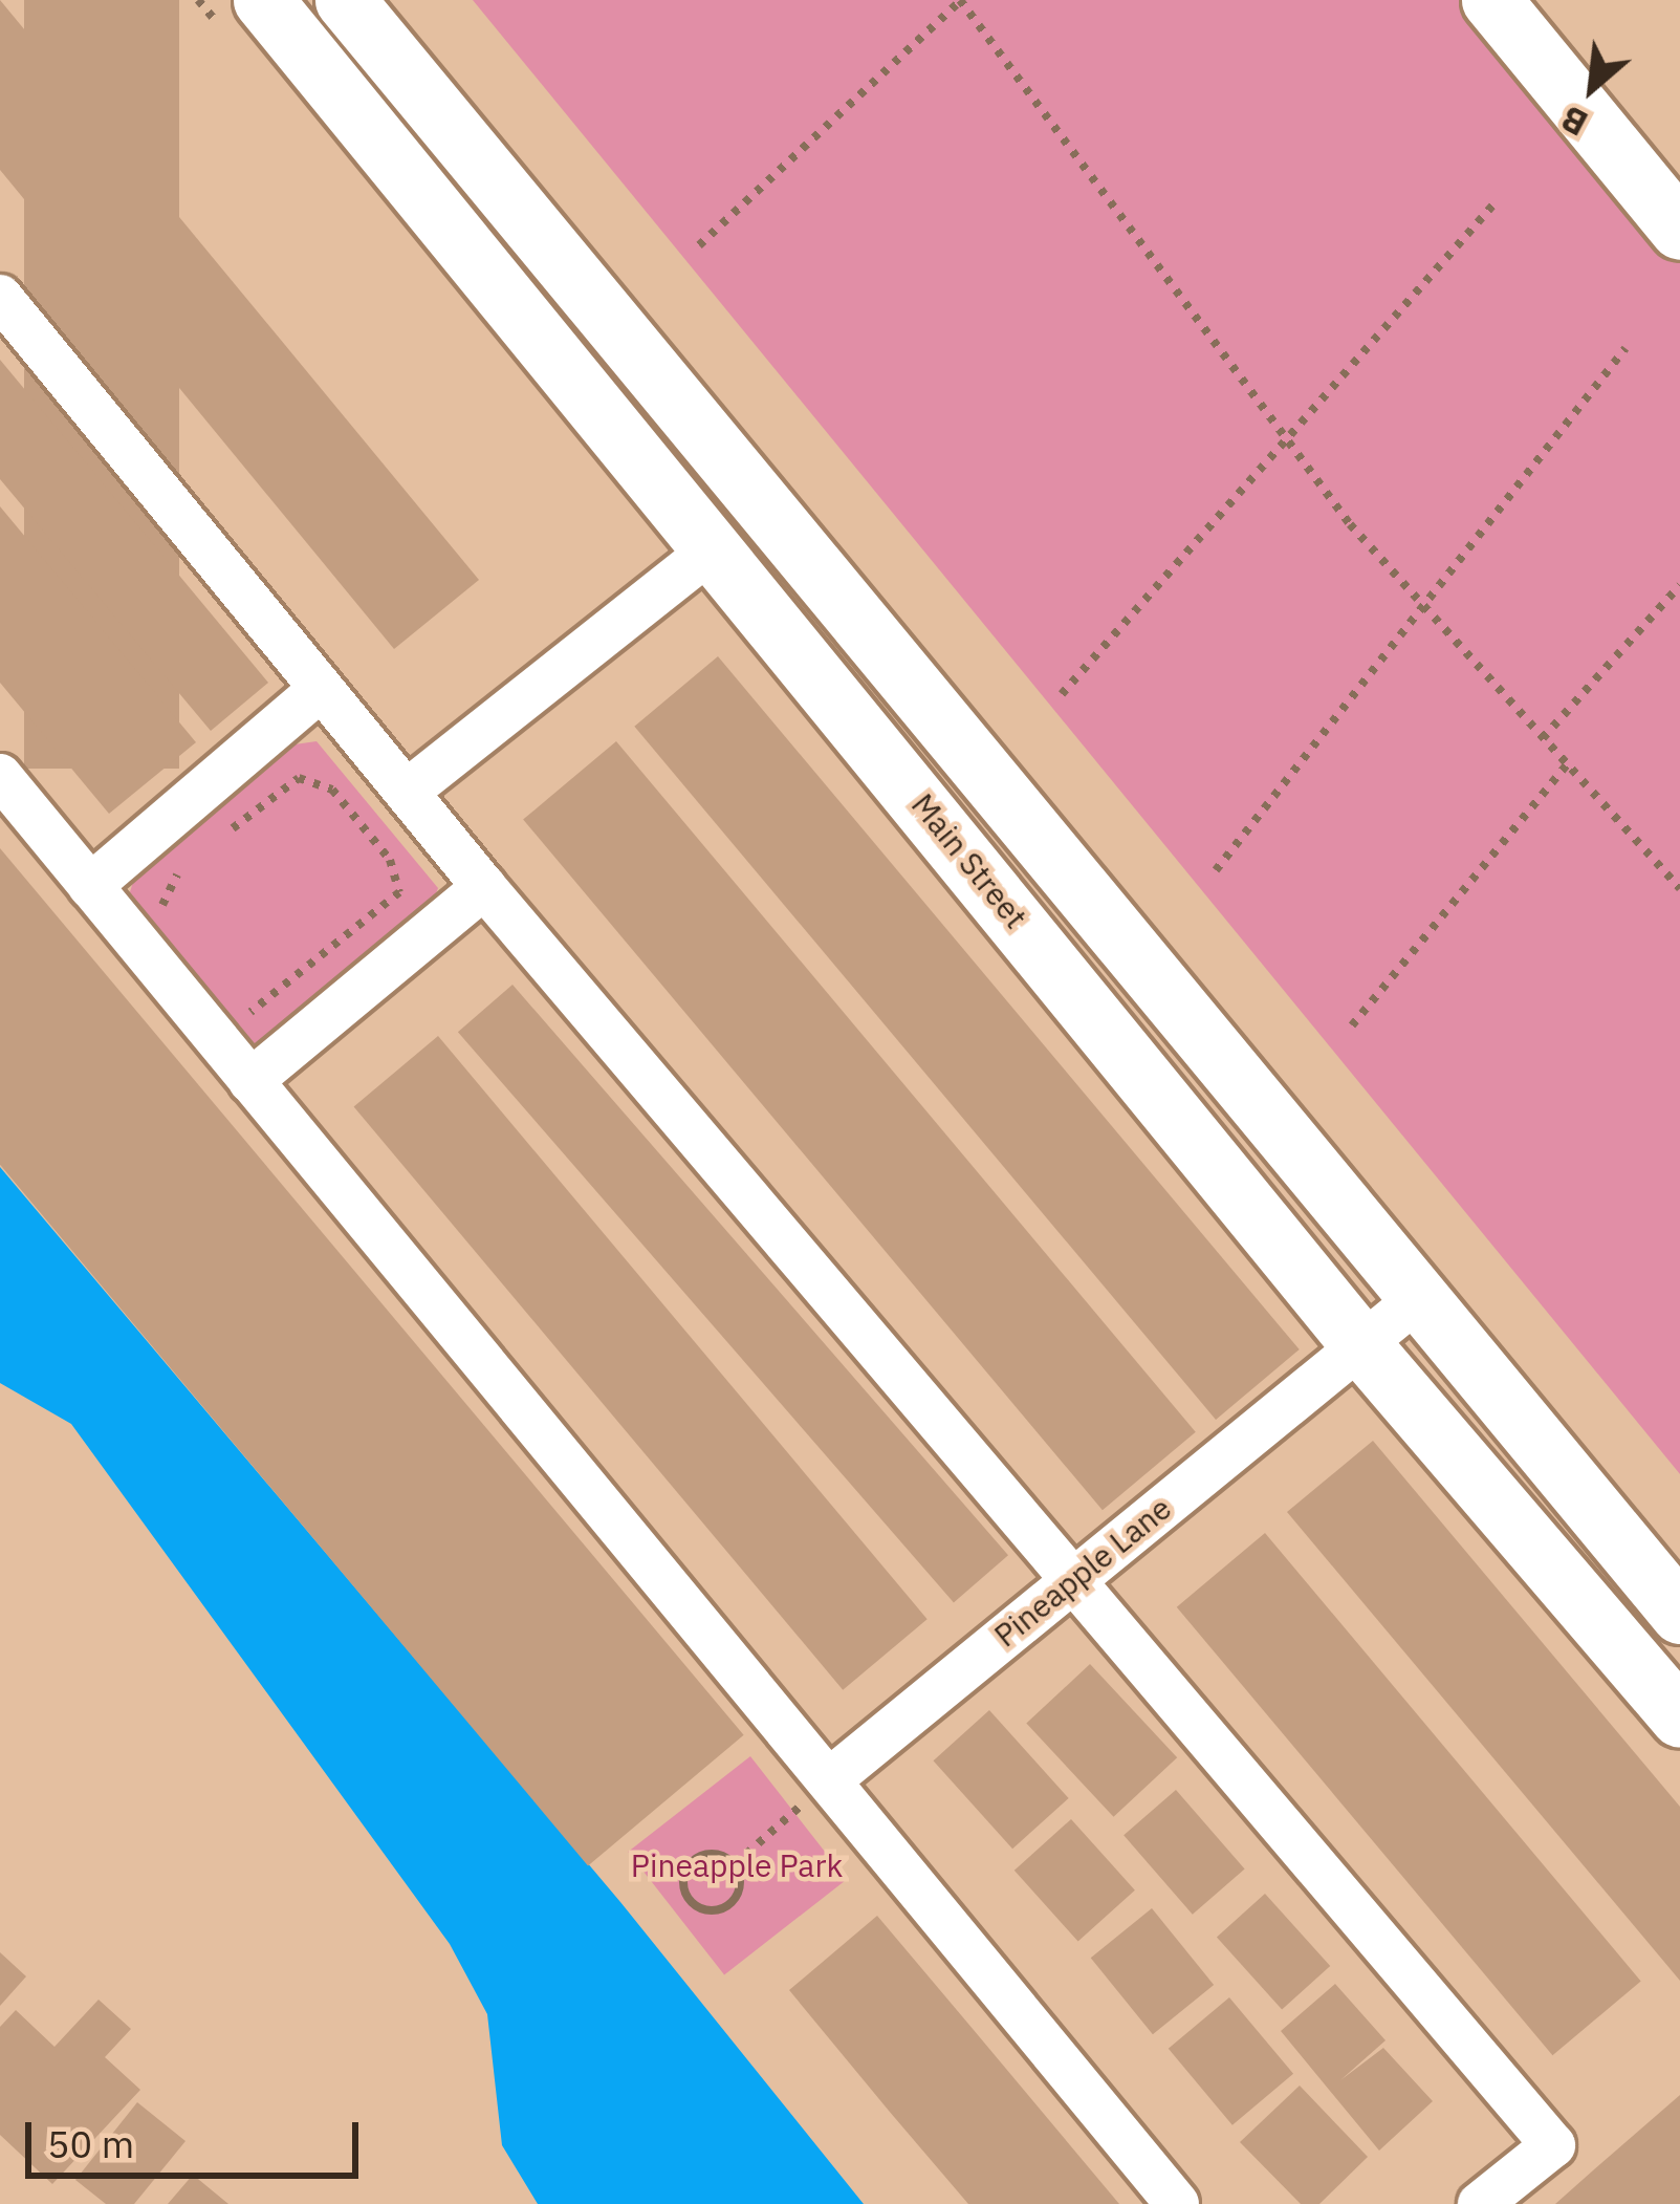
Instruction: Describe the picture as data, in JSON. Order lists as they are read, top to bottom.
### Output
{
  "streets": {
    "street": ["Main Street", "Pineapple Lane"]
  },
  "crossings": [
    ["Main Street", "Pineapple Lane"]
  ],
  "parks": ["Pineapple Park"],
  "scale_bar": "50 m",
  "north": "bottom left"
}
